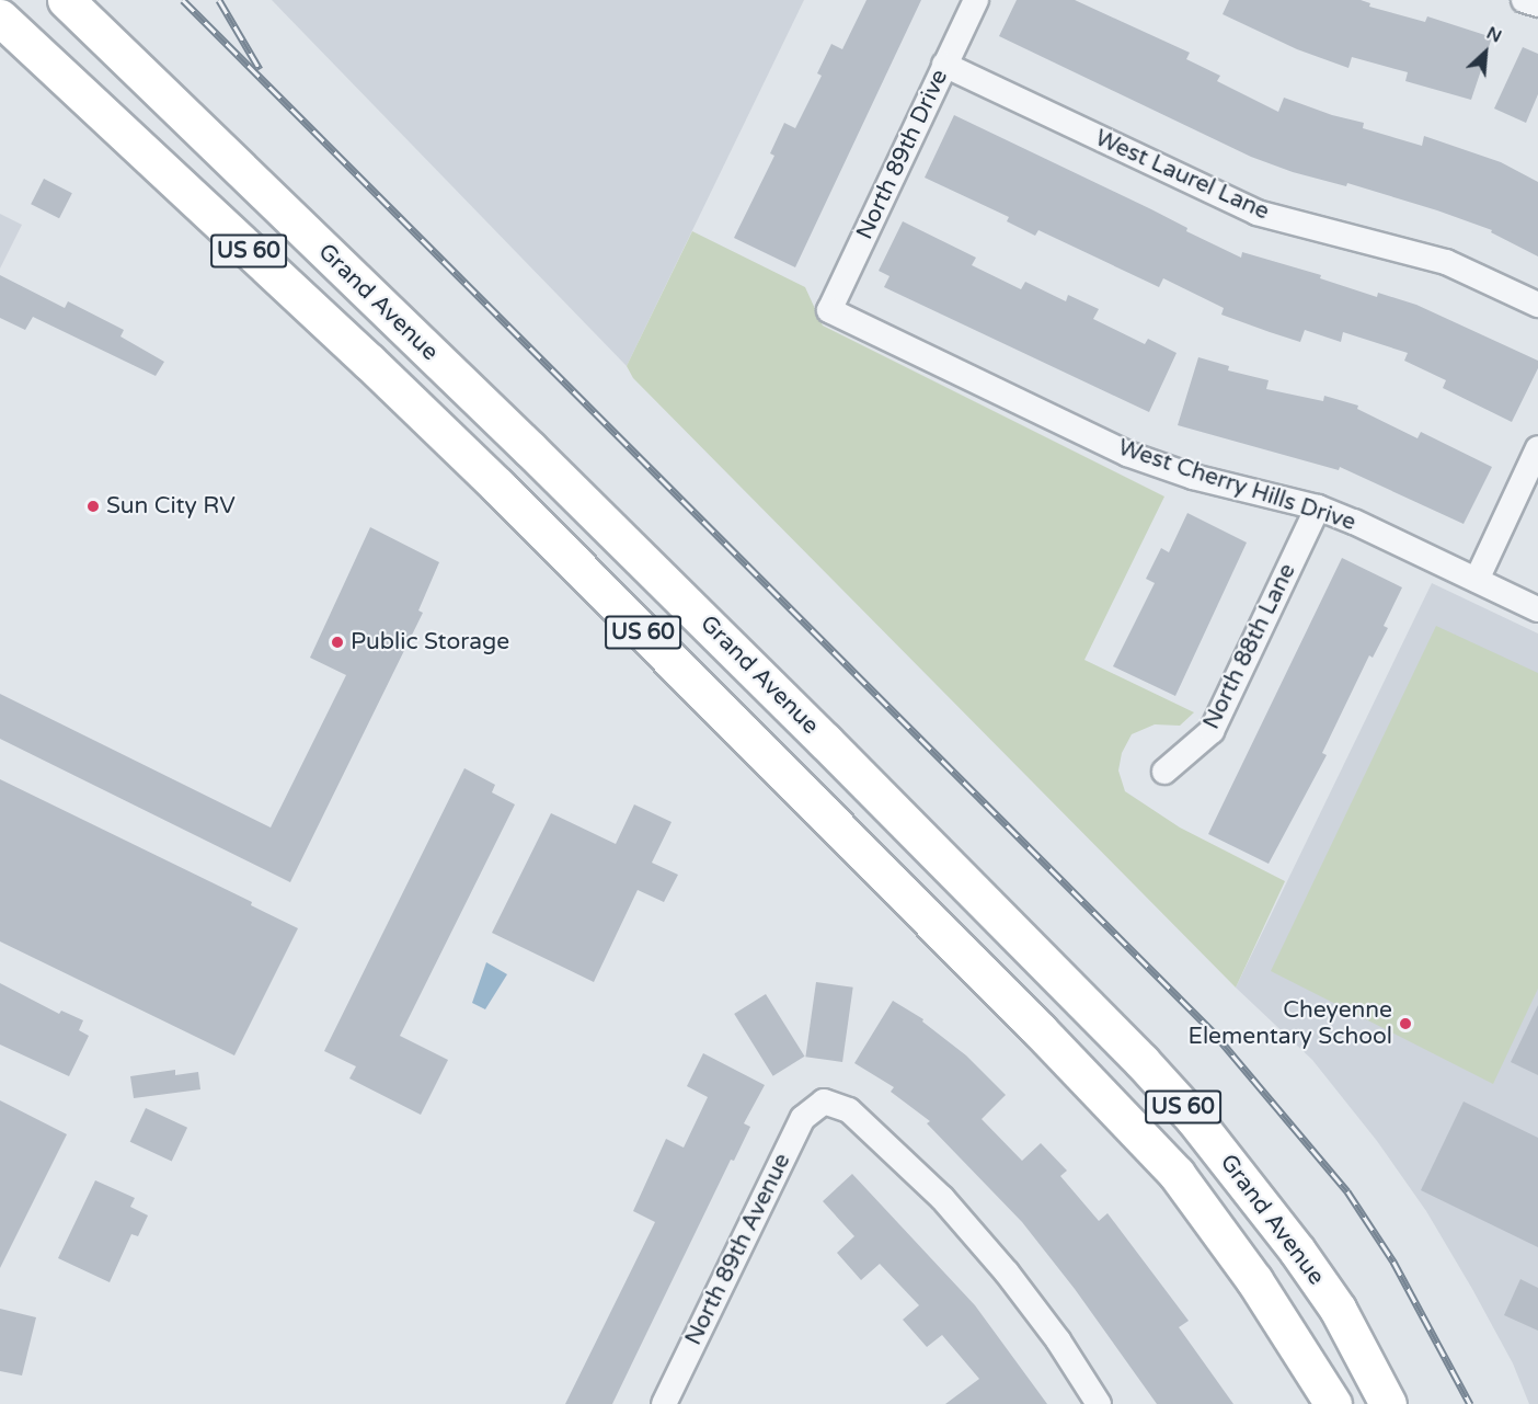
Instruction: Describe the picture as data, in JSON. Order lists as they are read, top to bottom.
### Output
{
  "streets": {
    "highway": ["US 60", "Grand Avenue"],
    "street": [
      "North 89th Drive",
      "West Laurel Lane",
      "West Cherry Hills Drive",
      "North 88th Lane",
      "North 89th Avenue"
    ]
  },
  "crossings": [
    ["North 89th Drive", "West Laurel Lane"],
    ["North 89th Drive", "West Cherry Hills Drive"],
    ["West Cherry Hills Drive", "North 88th Lane"]
  ],
  "places": ["Sun City RV", "Public Storage", "Cheyenne Elementary School"],
  "north": "top right"
}
